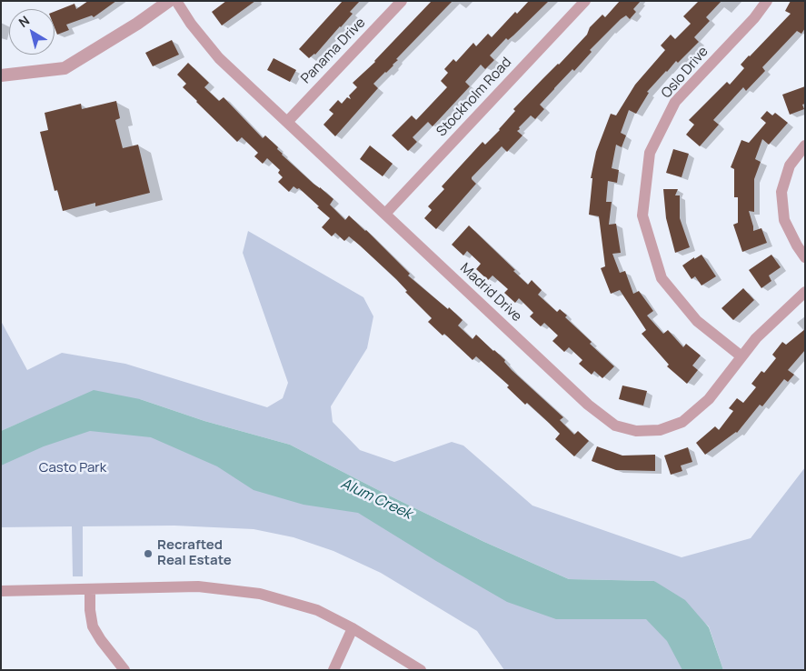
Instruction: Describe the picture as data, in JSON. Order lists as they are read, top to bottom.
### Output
{
  "streets": {
    "street": [
      "Panama Drive",
      "Oslo Drive",
      "Stockholm Road",
      "Madrid Drive"
    ]
  },
  "crossings": [
    ["Panama Drive", "Madrid Drive"],
    ["Oslo Drive", "Madrid Drive"],
    ["Stockholm Road", "Madrid Drive"]
  ],
  "water": ["Alum Creek"],
  "parks": ["Casto Park"],
  "places": ["Recrafted Real Estate"],
  "north": "top left"
}
